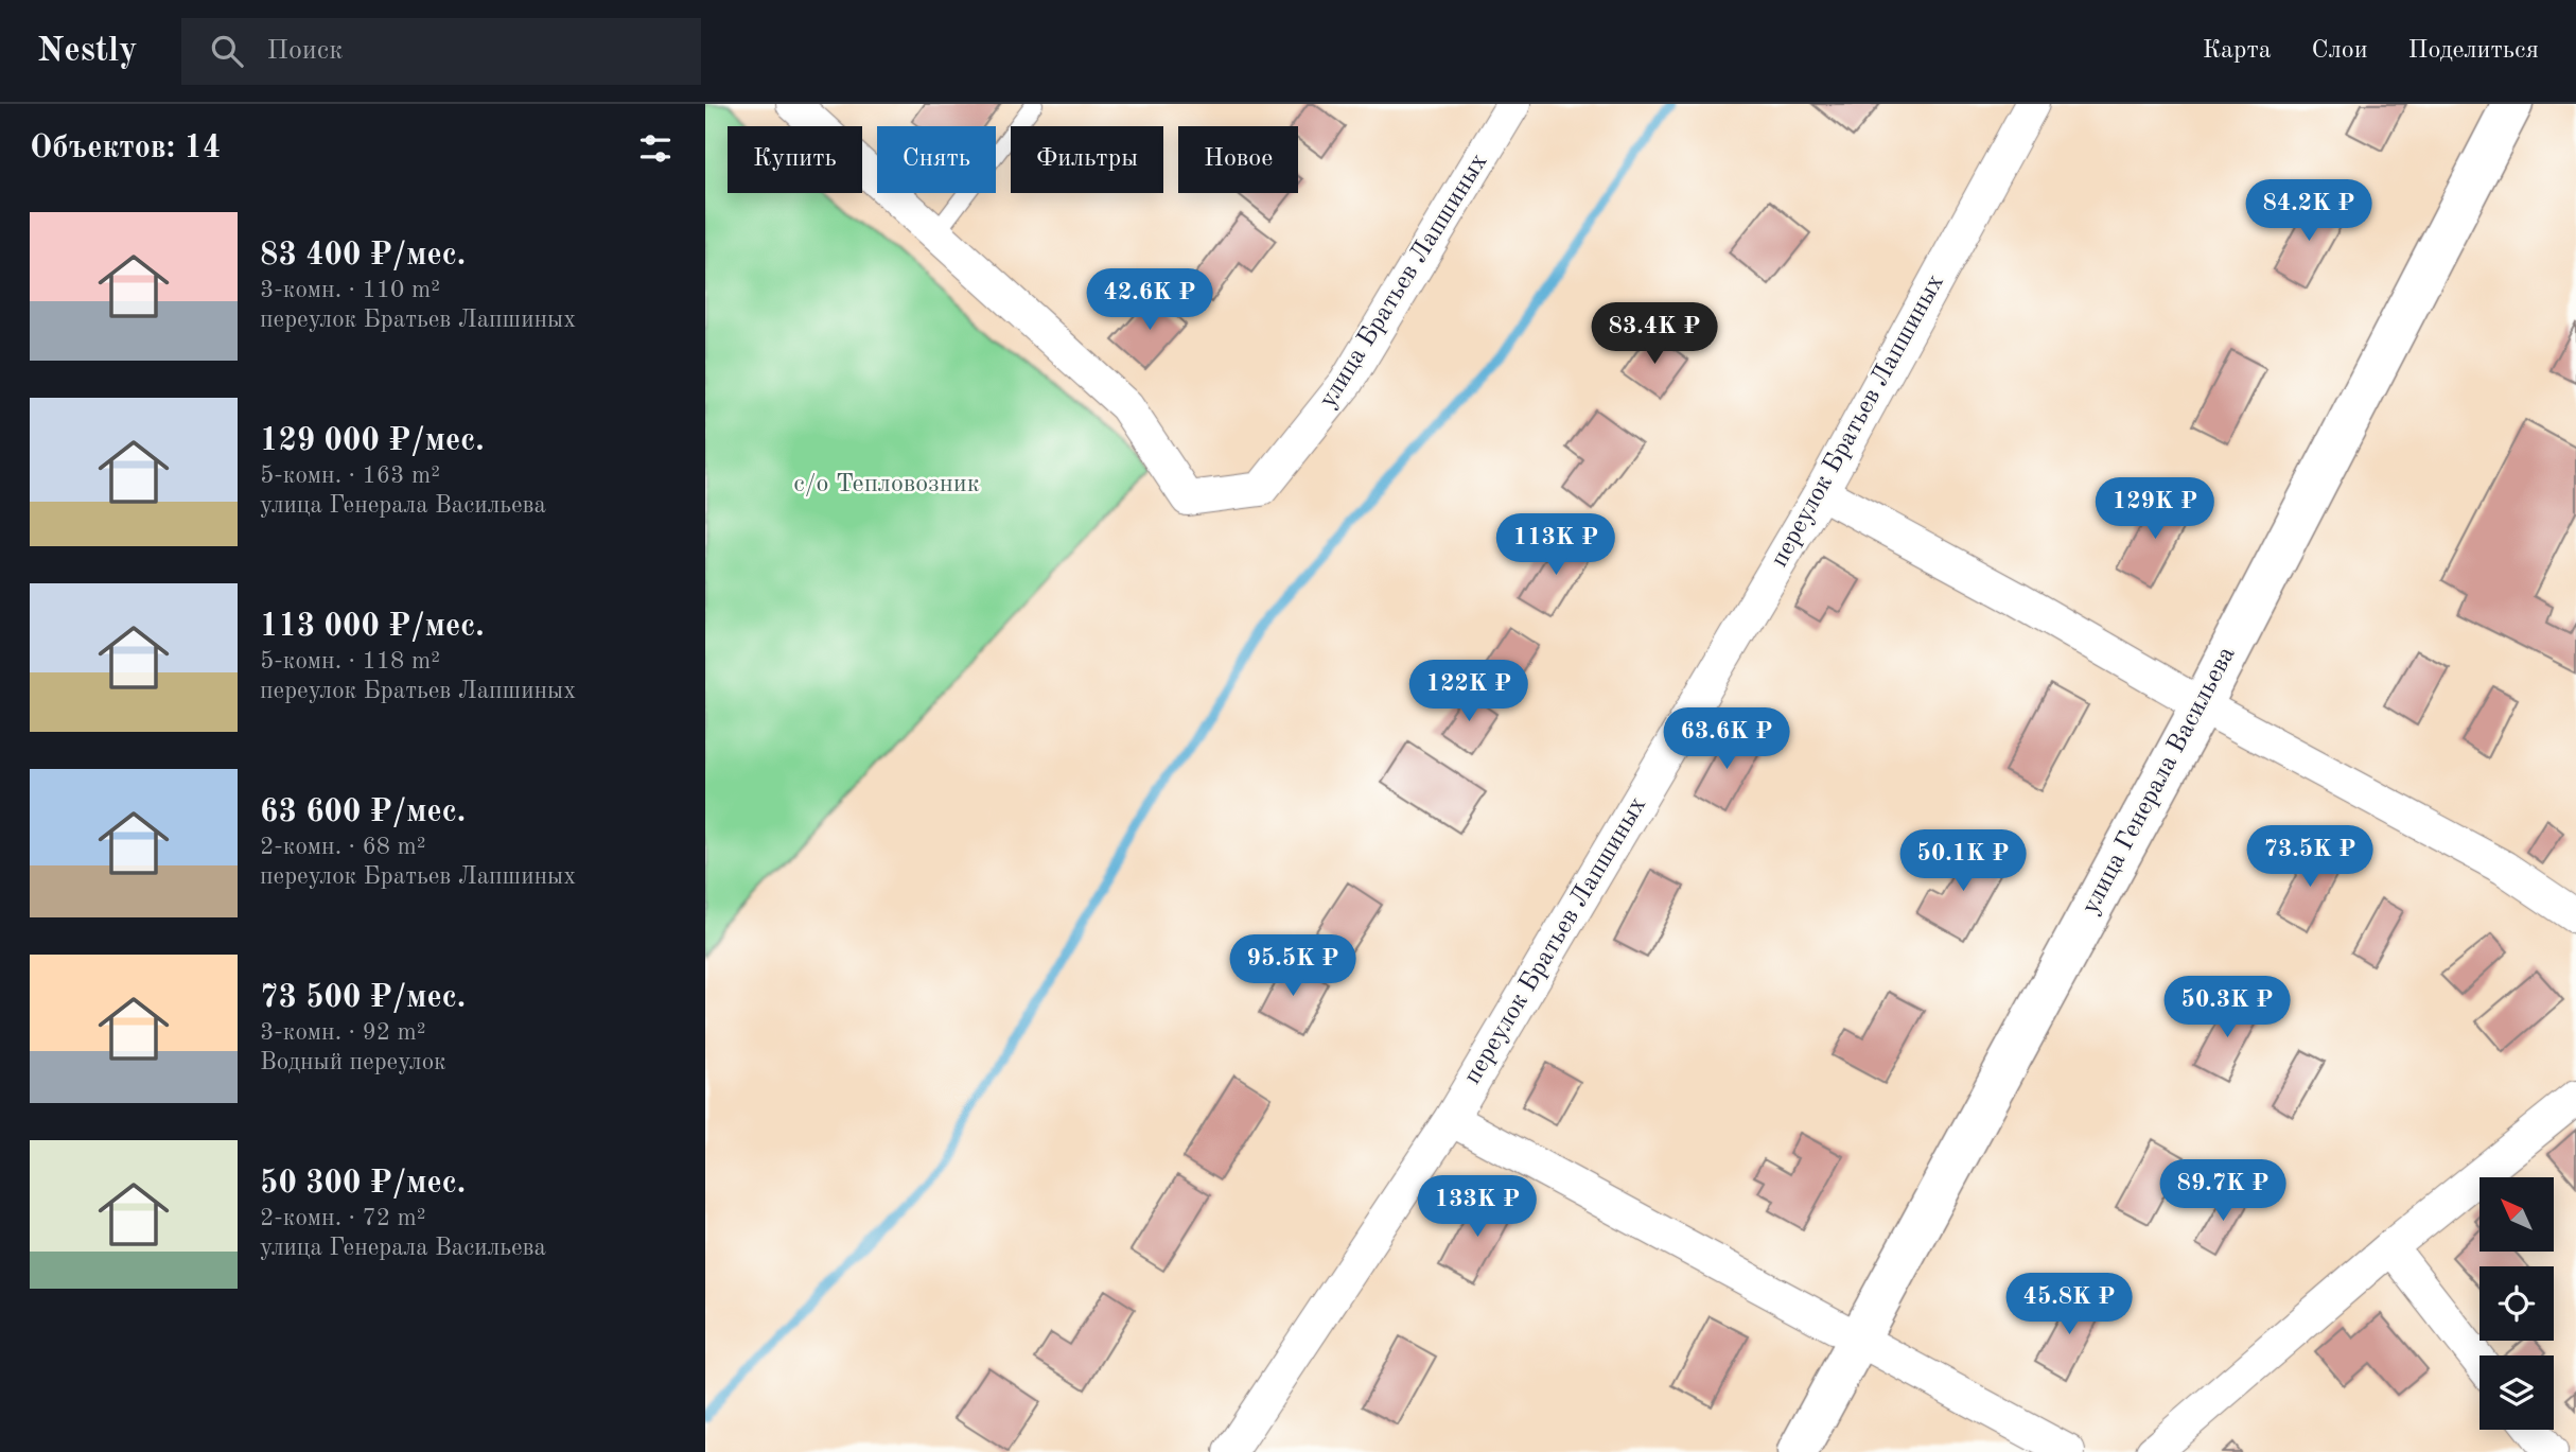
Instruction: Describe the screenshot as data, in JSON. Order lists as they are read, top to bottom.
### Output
{
  "streets": {
    "main road": ["улица Генерала Васильева"],
    "street": ["улица Братьев Лапшиных", "переулок Братьев Лапшиных"]
  },
  "parks": ["с/о Тепловозник"],
  "north": "top left",
  "page": {
    "header": "Nestly",
    "search": "Поиск",
    "nav": ["Карта", "Слои", "Поделиться"],
    "heading": "Объектов: 14",
    "chip": [
      "Купить",
      "Снять",
      "Фильтры",
      "Новое"
    ],
    "price": [
      "84.2K ₽",
      "42.6K ₽",
      "83.4K ₽",
      "129K ₽",
      "113K ₽",
      "122K ₽",
      "63.6K ₽",
      "73.5K ₽",
      "50.1K ₽",
      "95.5K ₽",
      "50.3K ₽",
      "89.7K ₽",
      "133K ₽",
      "45.8K ₽"
    ],
    "list": [
      {
        "name": "83 400 ₽/мес.",
        "note": "3-комн. · 110 m² · переулок Братьев Лапшиных"
      },
      {
        "name": "129 000 ₽/мес.",
        "note": "5-комн. · 163 m² · улица Генерала Васильева"
      },
      {
        "name": "113 000 ₽/мес.",
        "note": "5-комн. · 118 m² · переулок Братьев Лапшиных"
      },
      {
        "name": "63 600 ₽/мес.",
        "note": "2-комн. · 68 m² · переулок Братьев Лапшиных"
      },
      {
        "name": "73 500 ₽/мес.",
        "note": "3-комн. · 92 m² · Водный переулок"
      },
      {
        "name": "50 300 ₽/мес.",
        "note": "2-комн. · 72 m² · улица Генерала Васильева"
      }
    ]
  }
}
